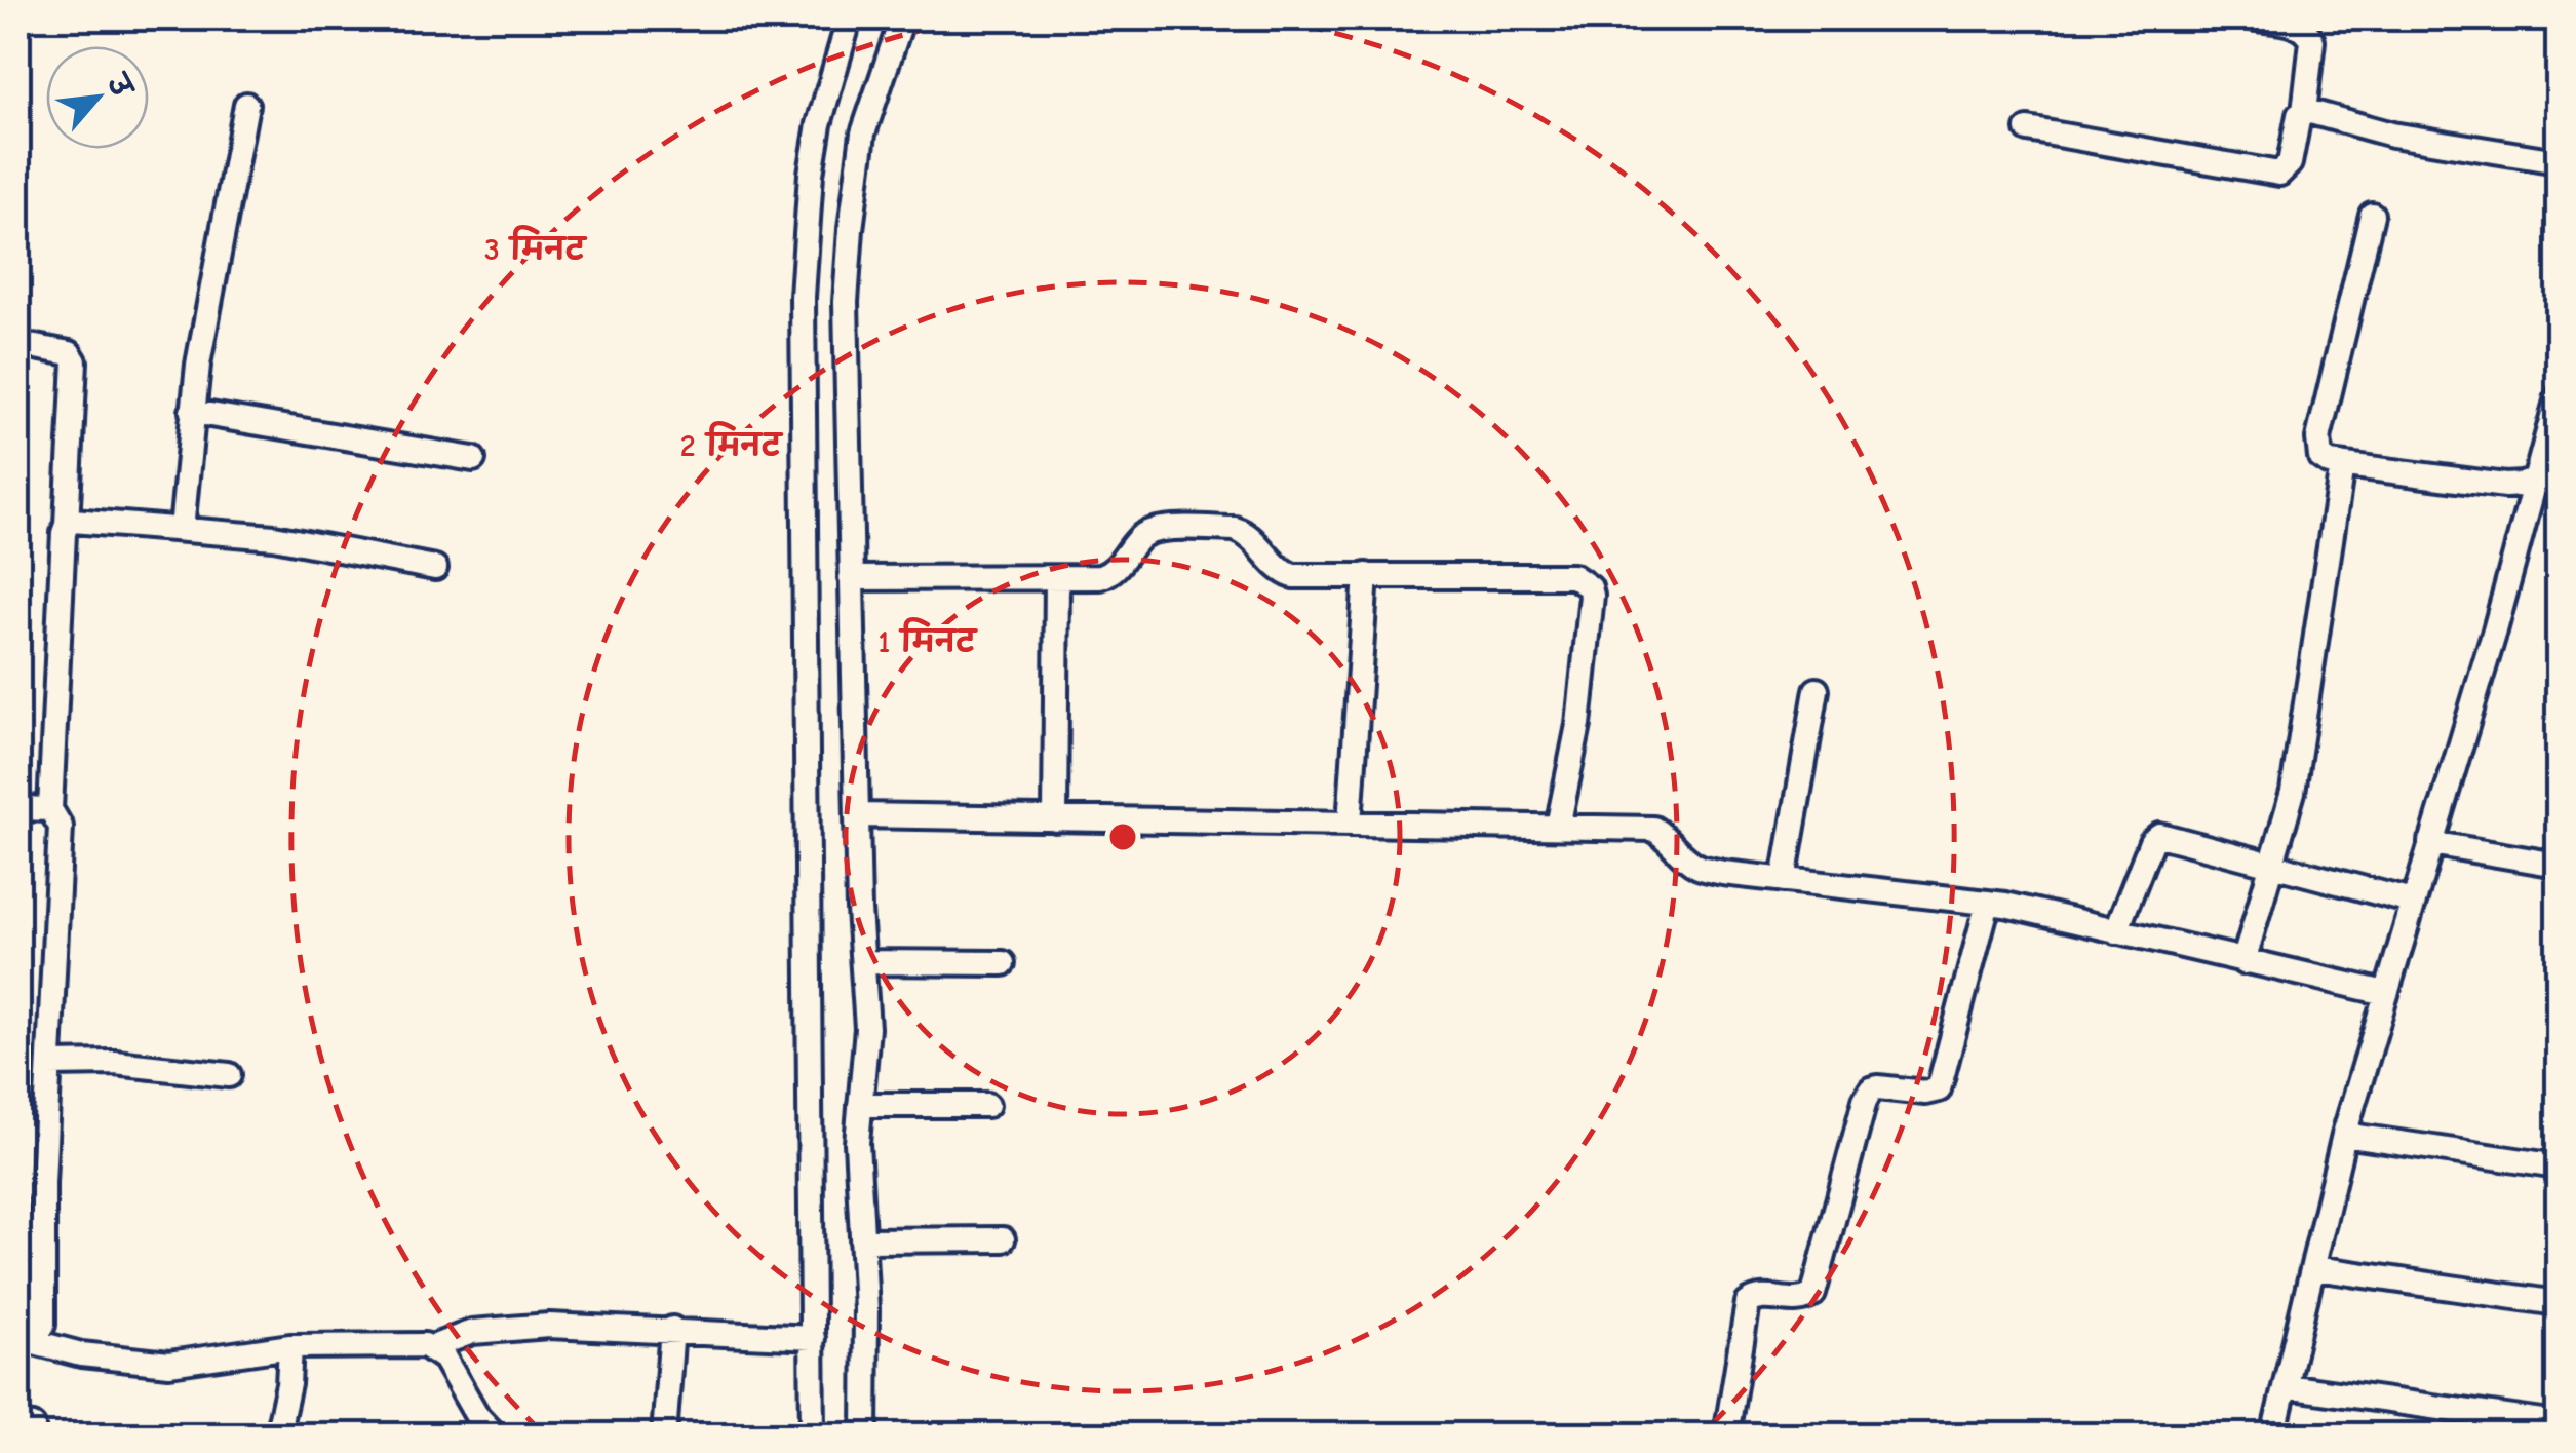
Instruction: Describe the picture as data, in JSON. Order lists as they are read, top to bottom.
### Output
{
  "north": "top right",
  "rings": ["3 मिनट", "2 मिनट", "1 मिनट"]
}
